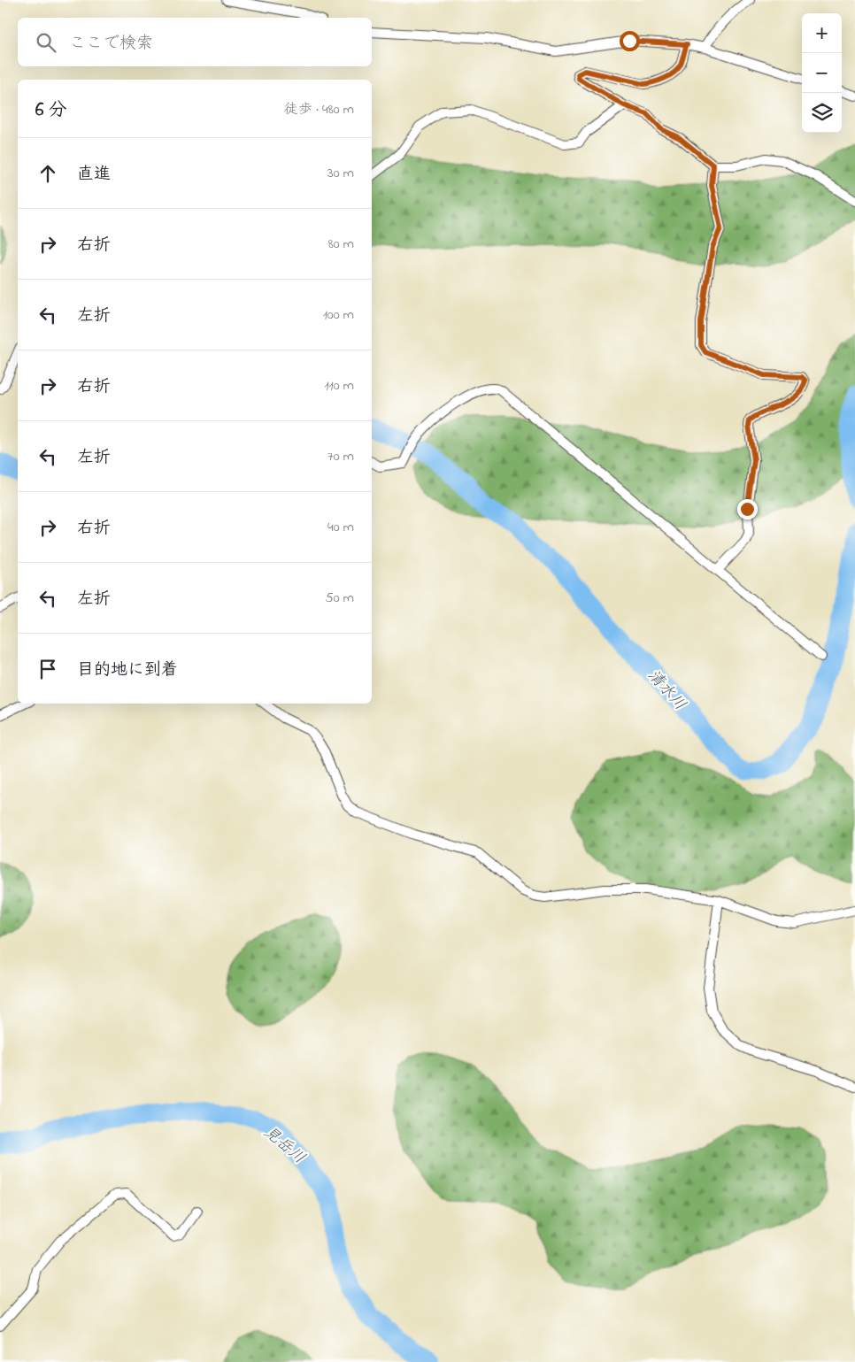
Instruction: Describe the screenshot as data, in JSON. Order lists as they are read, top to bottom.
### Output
{
  "water": ["清水川", "見岳川"],
  "page": {
    "map_buttons": ["+", "−"],
    "search": "ここで検索",
    "heading": ["6 分", "徒歩 · 480 m"],
    "list": [
      ["直進", "30 m"],
      ["右折", "80 m"],
      ["左折", "100 m"],
      ["右折", "110 m"],
      ["左折", "70 m"],
      ["右折", "40 m"],
      ["左折", "50 m"],
      "目的地に到着"
    ]
  }
}
